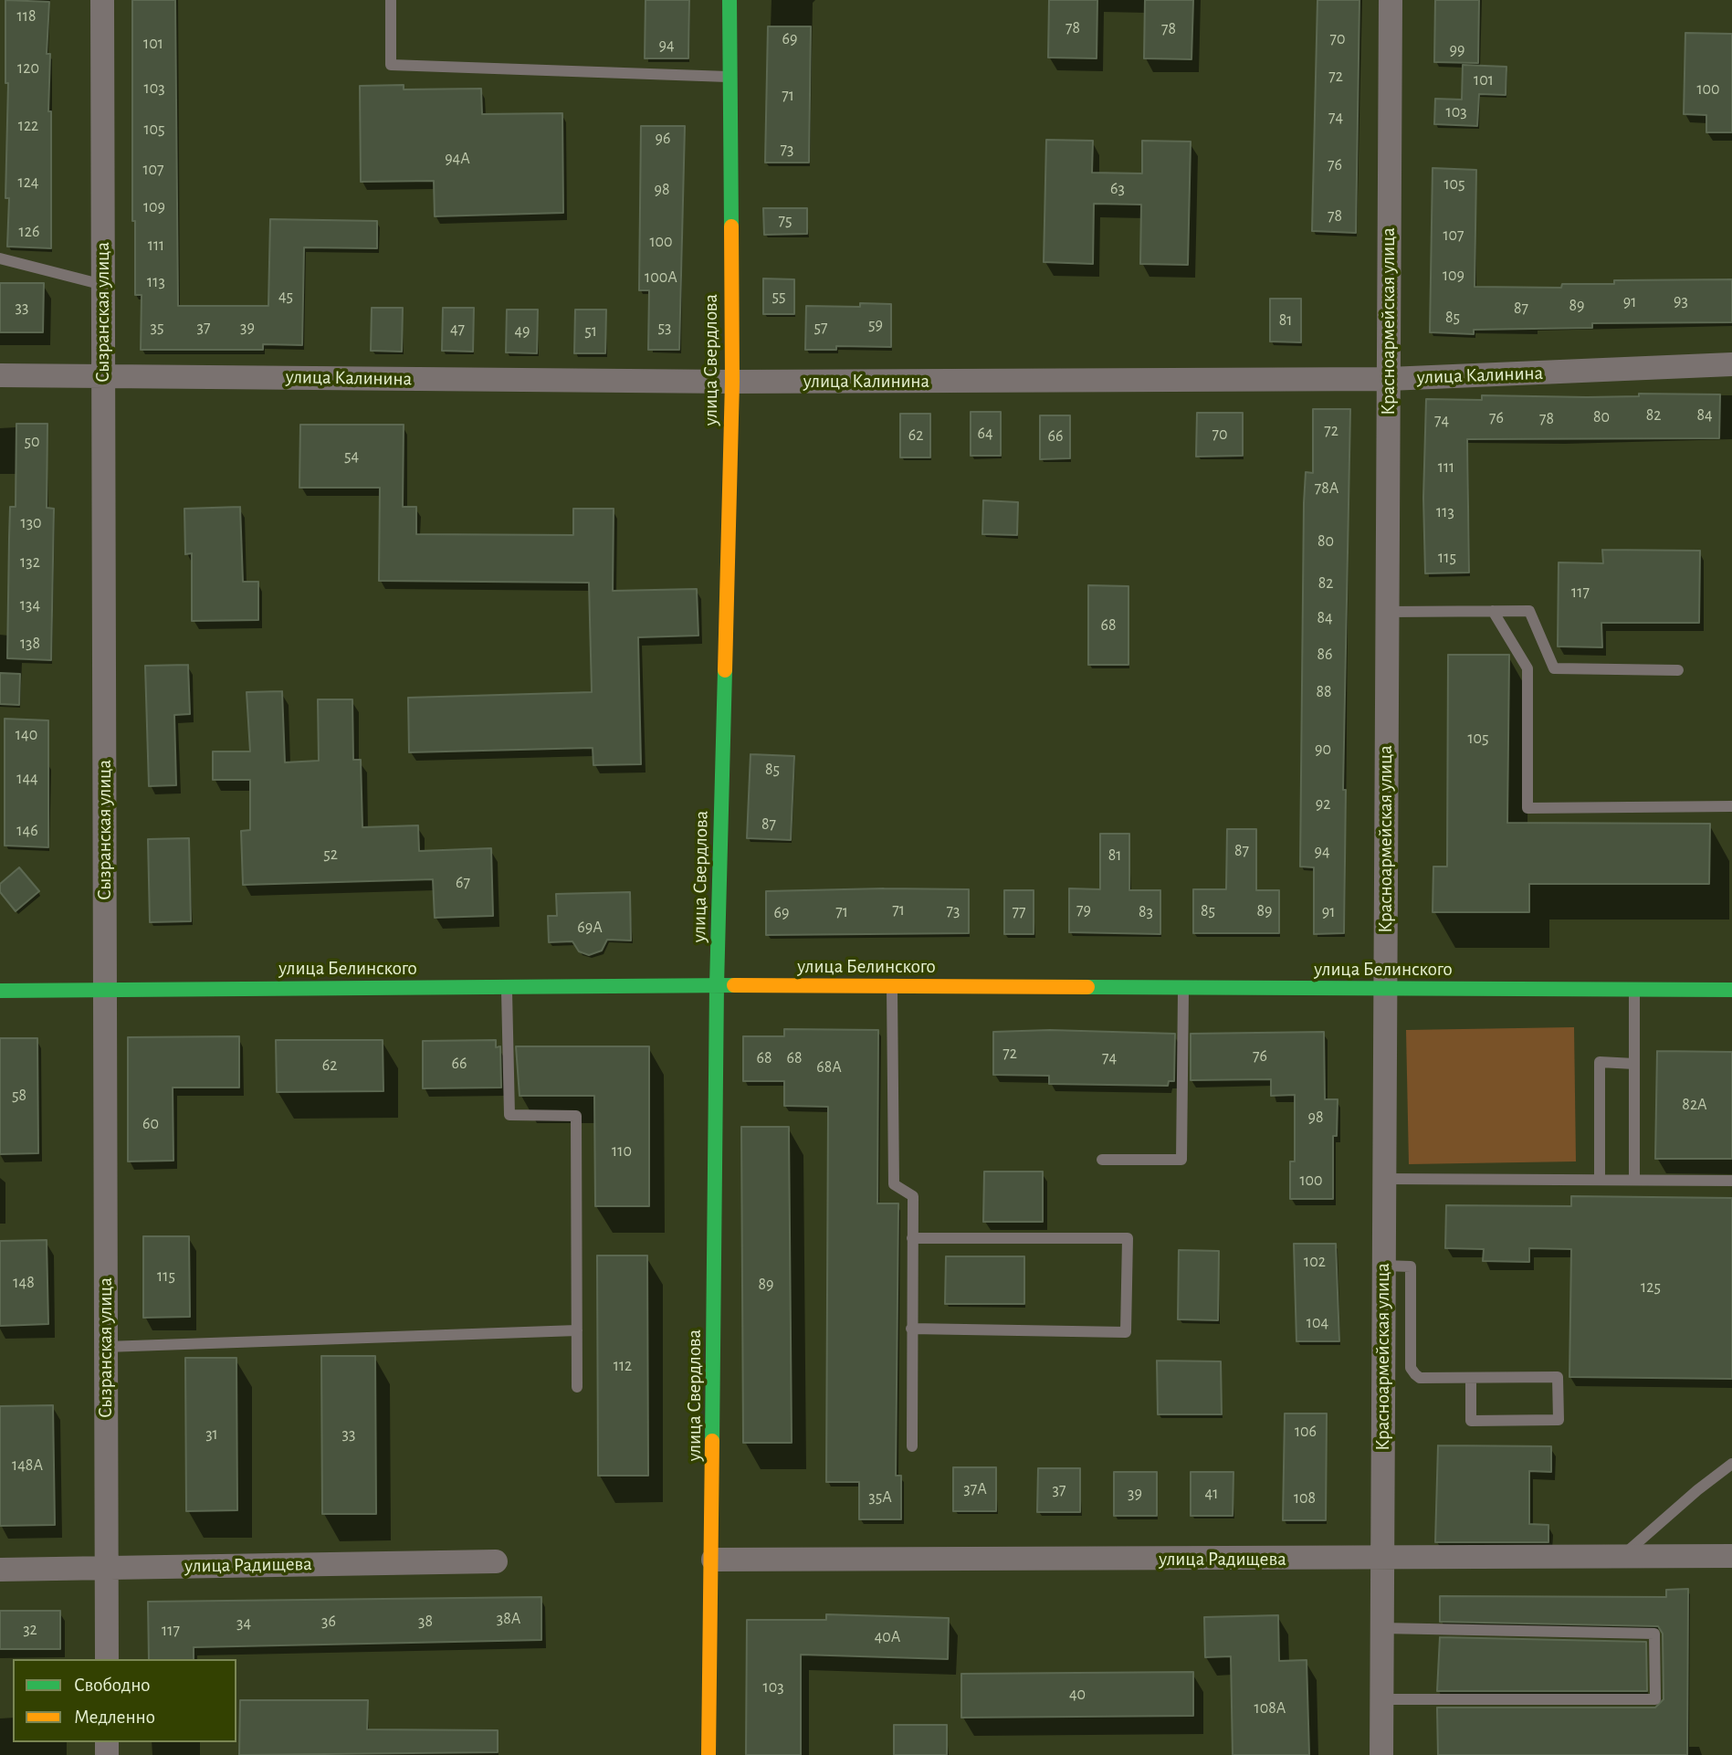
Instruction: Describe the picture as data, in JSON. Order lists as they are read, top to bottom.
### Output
{
  "streets": {
    "street": [
      "Сызранская улица",
      "Красноармейская улица",
      "улица Свердлова",
      "улица Калинина",
      "улица Белинского",
      "улица Радищева"
    ]
  },
  "crossings": [
    ["Сызранская улица", "улица Калинина"],
    ["Сызранская улица", "улица Белинского"],
    ["Сызранская улица", "улица Радищева"],
    ["Красноармейская улица", "улица Калинина"],
    ["Красноармейская улица", "улица Белинского"],
    ["Красноармейская улица", "улица Радищева"],
    ["улица Свердлова", "улица Калинина"],
    ["улица Свердлова", "улица Белинского"],
    ["улица Свердлова", "улица Радищева"]
  ],
  "house_numbers": [
    "118",
    "78",
    "78",
    "69",
    "70",
    "101",
    "94",
    "99",
    "120",
    "72",
    "101",
    "103",
    "100",
    "71",
    "103",
    "74",
    "122",
    "105",
    "96",
    "73",
    "94А",
    "76",
    "107",
    "124",
    "105",
    "63",
    "98",
    "109",
    "78",
    "75",
    "126",
    "107",
    "100",
    "111",
    "109",
    "100А",
    "113",
    "45",
    "55",
    "93",
    "91",
    "89",
    "33",
    "87",
    "85",
    "81",
    "59",
    "35",
    "37",
    "39",
    "53",
    "57",
    "47",
    "49",
    "51",
    "82",
    "84",
    "80",
    "76",
    "78",
    "74",
    "72",
    "64",
    "70",
    "62",
    "66",
    "50",
    "54",
    "111",
    "78А",
    "113",
    "130",
    "80",
    "115",
    "132",
    "82",
    "117",
    "134",
    "84",
    "68",
    "138",
    "86",
    "88",
    "140",
    "105",
    "90",
    "85",
    "144",
    "92",
    "87",
    "146",
    "87",
    "94",
    "52",
    "81",
    "67",
    "71",
    "79",
    "73",
    "85",
    "89",
    "71",
    "77",
    "83",
    "91",
    "69",
    "69А",
    "72",
    "76",
    "68",
    "68",
    "74",
    "66",
    "62",
    "68А",
    "58",
    "82А",
    "98",
    "60",
    "110",
    "100",
    "102",
    "115",
    "148",
    "89",
    "125",
    "104",
    "112",
    "106",
    "31",
    "33",
    "148А",
    "37А",
    "37",
    "39",
    "41",
    "35А",
    "108",
    "38А",
    "36",
    "38",
    "34",
    "32",
    "117",
    "40А",
    "103",
    "40",
    "108А"
  ],
  "legend": ["Свободно", "Медленно"]
}
